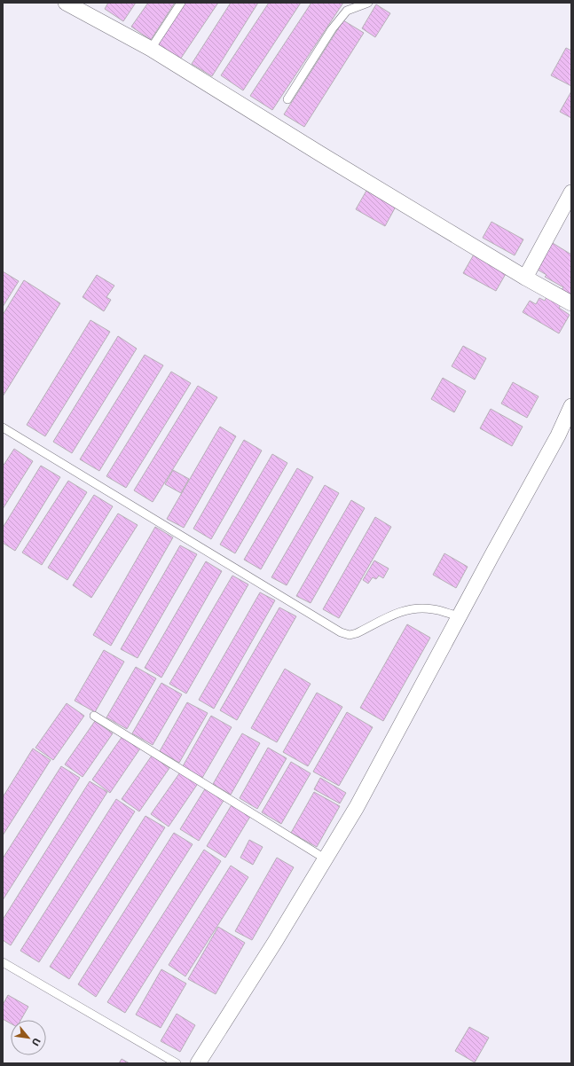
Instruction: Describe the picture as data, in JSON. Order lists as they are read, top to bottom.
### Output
{
  "north": "bottom right"
}
